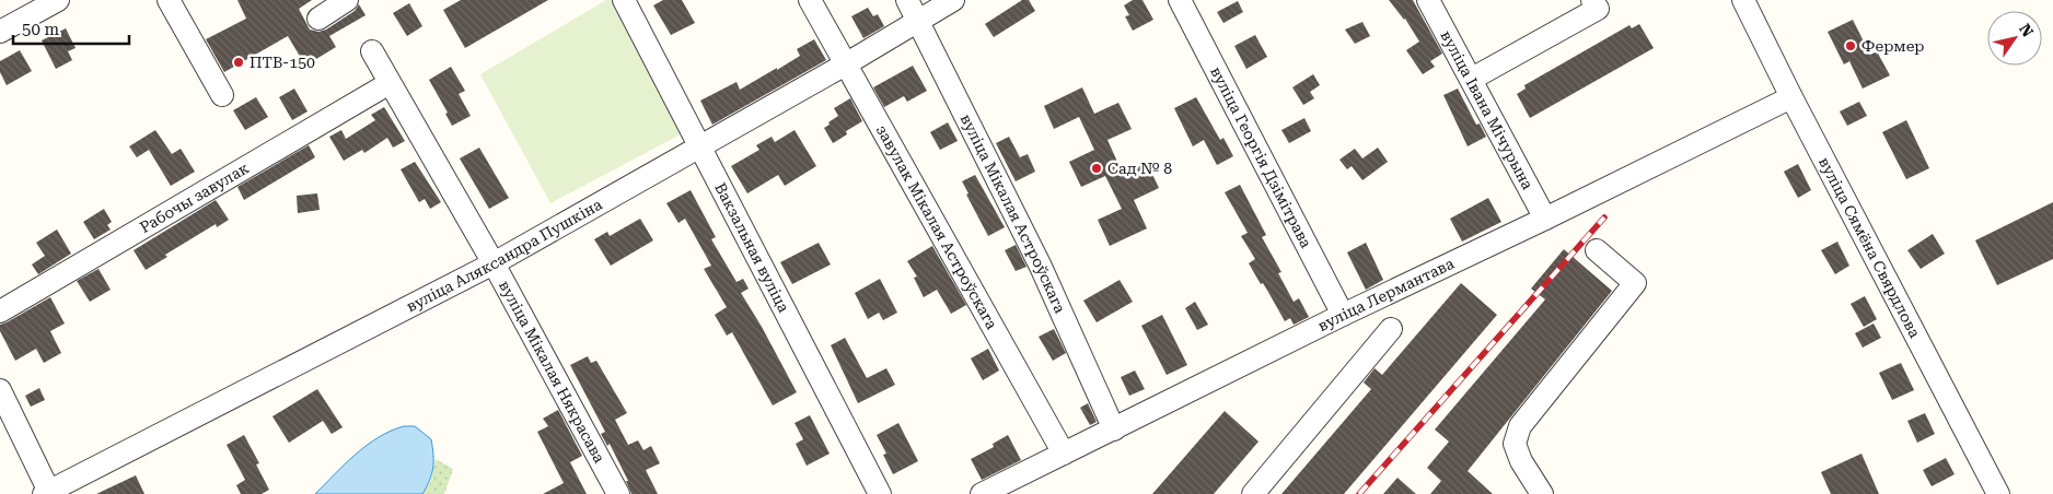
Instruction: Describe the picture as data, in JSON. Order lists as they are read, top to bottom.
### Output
{
  "streets": {
    "street": [
      "вуліца Івана Мічурына",
      "вуліца Георгія Дзімітрава",
      "Рабочы завулак",
      "вуліца Мікалая Астроўскага",
      "завулак Мікалая Астроўскага",
      "Вакзальная вуліца",
      "вуліца Сямёна Свярдлова",
      "вуліца Аляксандра Пушкіна",
      "вуліца Лермантава",
      "вуліца Мікалая Някрасава"
    ]
  },
  "crossings": [
    ["вуліца Івана Мічурына", "вуліца Лермантава"],
    ["вуліца Георгія Дзімітрава", "вуліца Лермантава"],
    ["Рабочы завулак", "вуліца Мікалая Някрасава"],
    ["вуліца Мікалая Астроўскага", "вуліца Аляксандра Пушкіна"],
    ["вуліца Мікалая Астроўскага", "вуліца Лермантава"],
    ["завулак Мікалая Астроўскага", "вуліца Аляксандра Пушкіна"],
    ["завулак Мікалая Астроўскага", "вуліца Лермантава"],
    ["Вакзальная вуліца", "вуліца Аляксандра Пушкіна"],
    ["вуліца Сямёна Свярдлова", "вуліца Лермантава"],
    ["вуліца Аляксандра Пушкіна", "вуліца Мікалая Някрасава"]
  ],
  "places": ["Фермер", "ПТВ-150", "Сад № 8"],
  "scale_bar": "50 m",
  "north": "top right"
}
